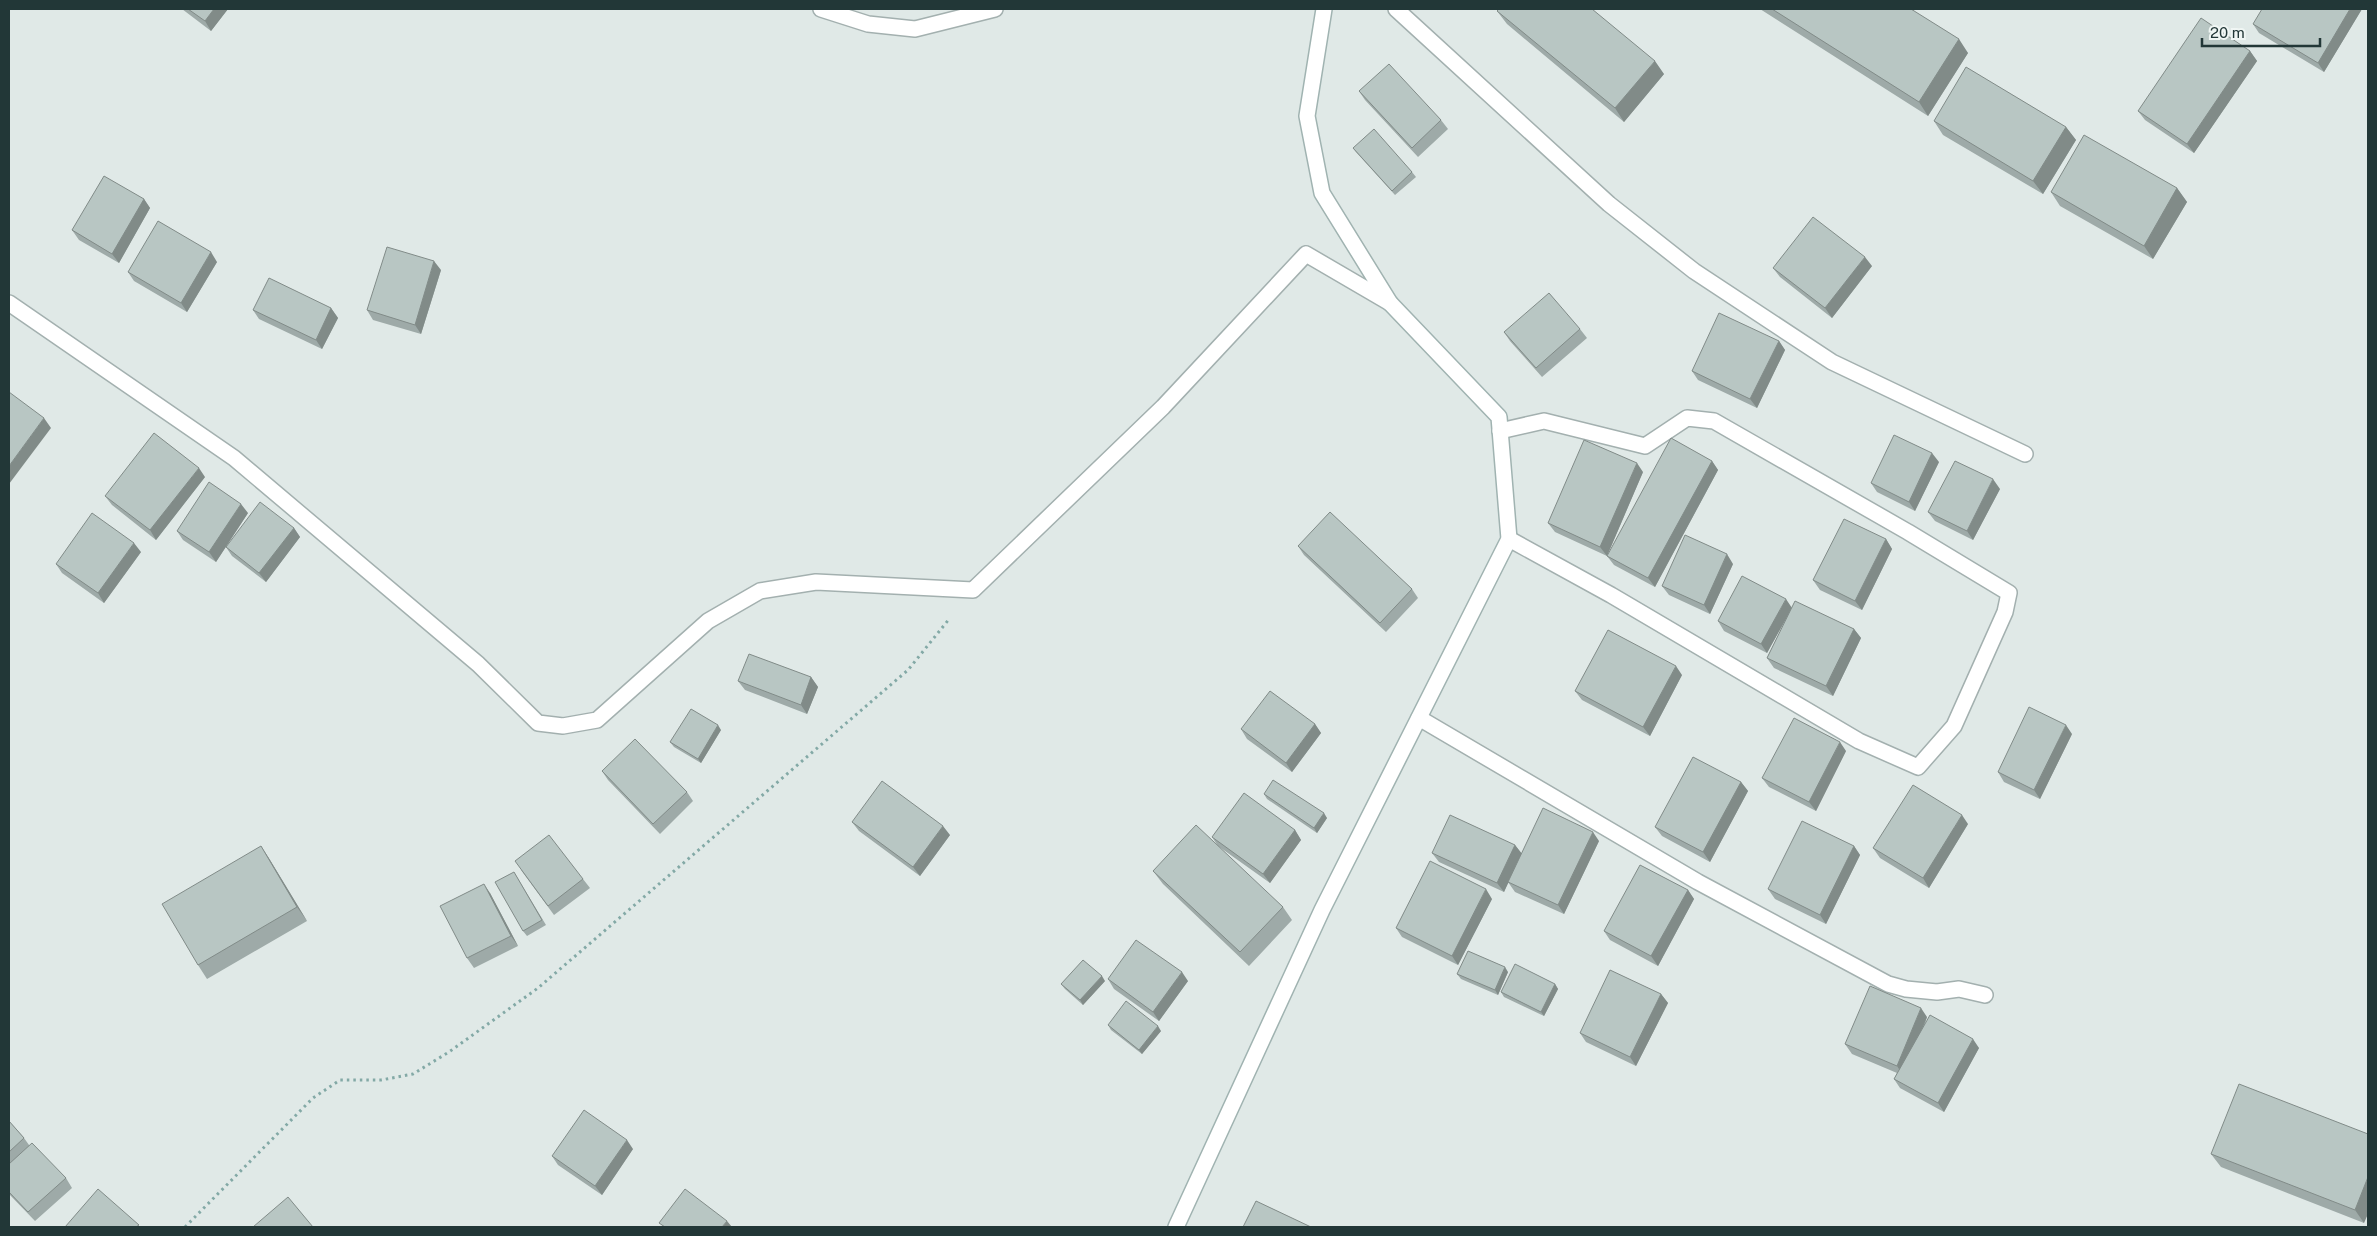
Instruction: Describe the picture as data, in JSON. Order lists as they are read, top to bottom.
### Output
{
  "scale_bar": "20 m"
}
